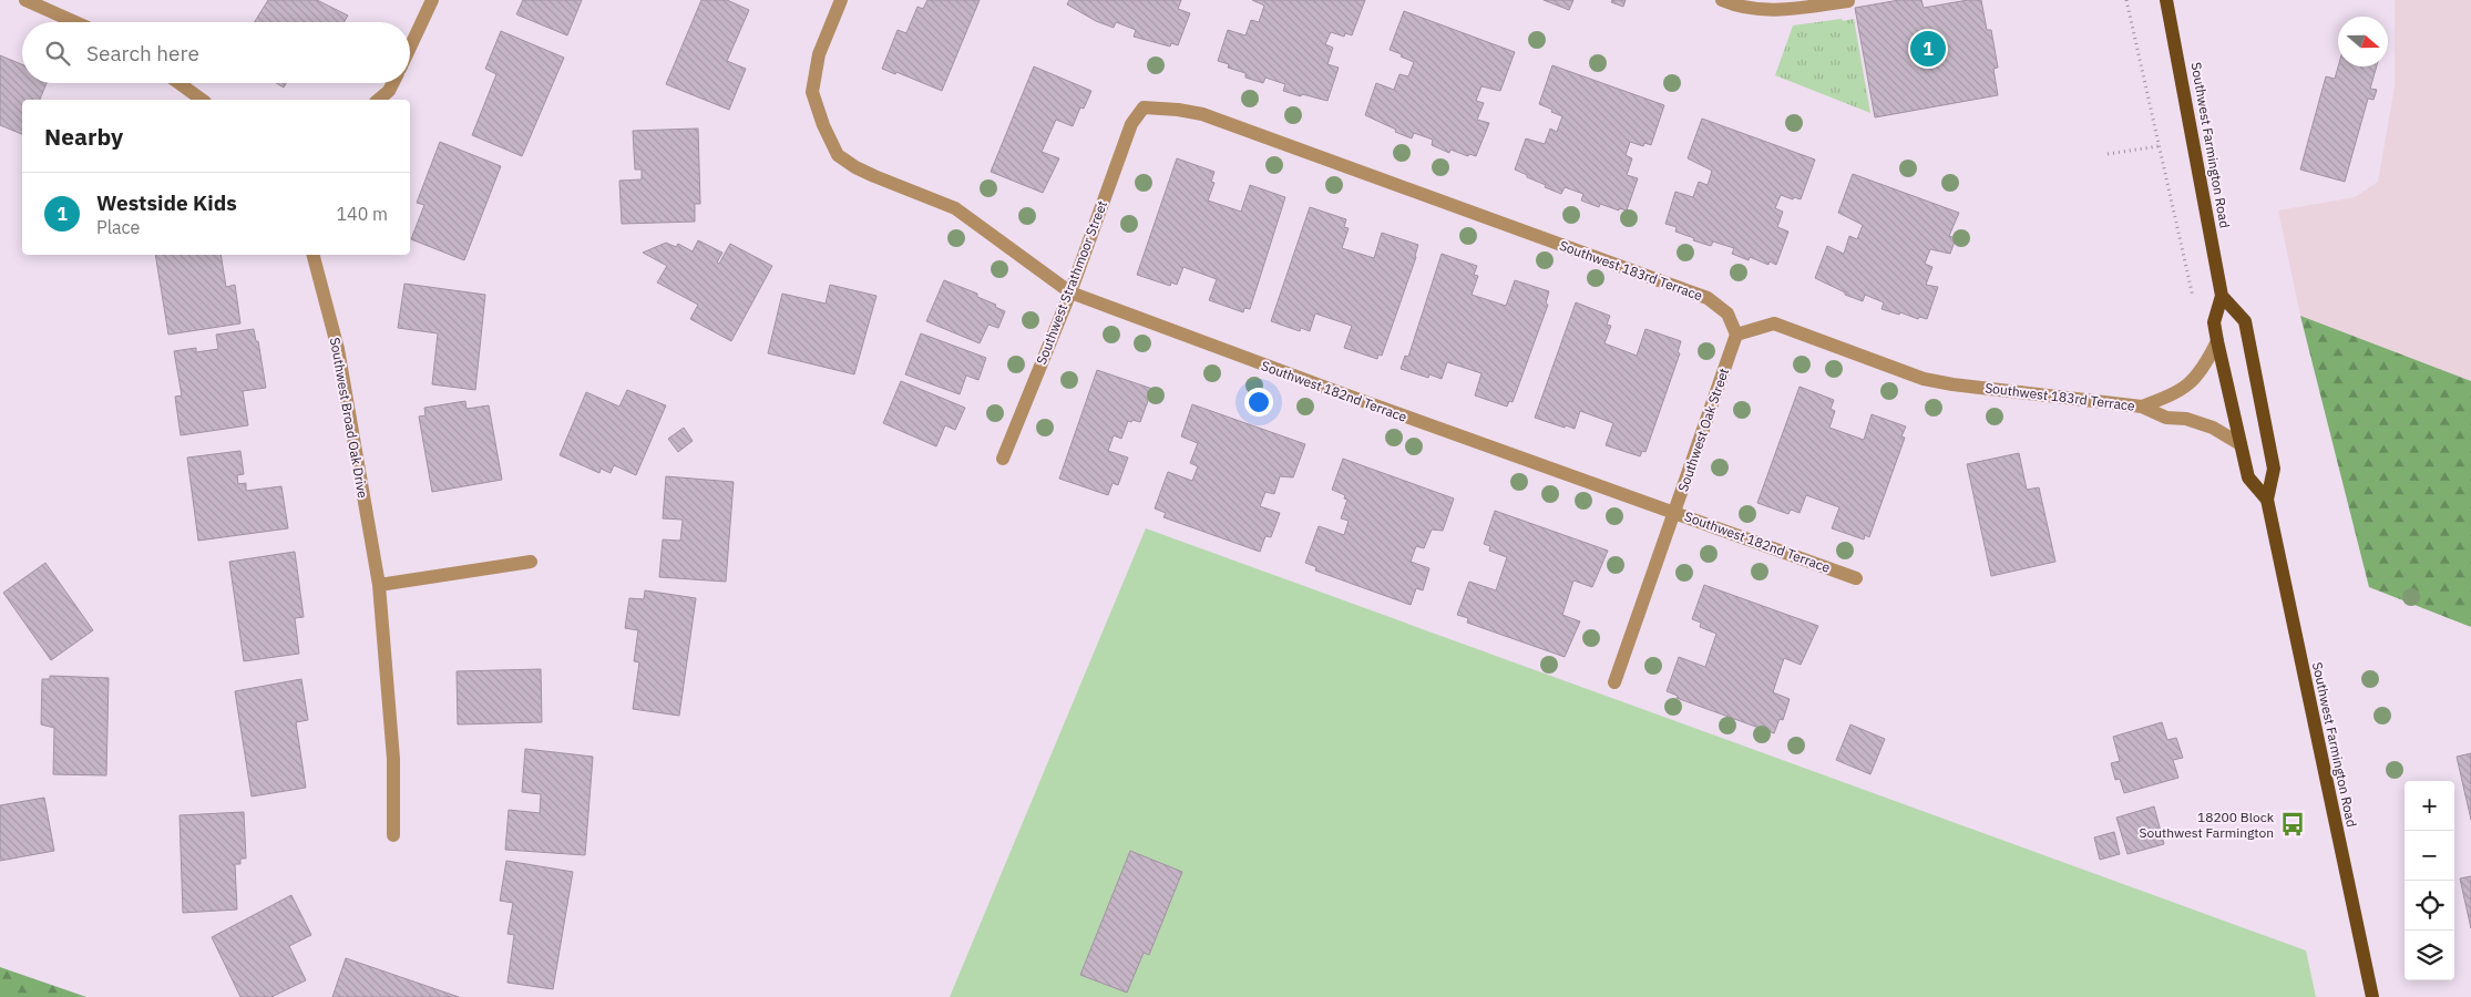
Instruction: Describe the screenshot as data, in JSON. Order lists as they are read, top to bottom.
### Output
{
  "streets": {
    "main road": ["Southwest Farmington Road"],
    "street": [
      "Southwest 183rd Terrace",
      "Southwest Strathmoor Street",
      "Southwest 182nd Terrace",
      "Southwest Broad Oak Drive",
      "Southwest Oak Street"
    ]
  },
  "crossings": [
    ["Southwest Farmington Road", "Southwest 183rd Terrace"],
    ["Southwest 183rd Terrace", "Southwest Strathmoor Street"],
    ["Southwest 183rd Terrace", "Southwest Oak Street"],
    ["Southwest Strathmoor Street", "Southwest 182nd Terrace"],
    ["Southwest 182nd Terrace", "Southwest Oak Street"]
  ],
  "places": {
    "bus stop": ["18200 Block Southwest Farmington"]
  },
  "north": "right",
  "page": {
    "search": "Search here",
    "pins": "1",
    "heading": "Nearby",
    "list": [
      {
        "mark": "1",
        "name": "Westside Kids",
        "note": "Place",
        "value": "140 m"
      }
    ],
    "map_buttons": ["+", "−"]
  }
}
